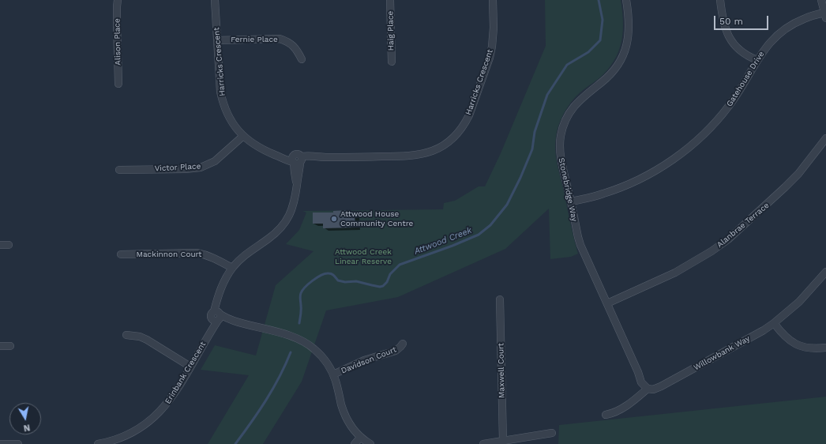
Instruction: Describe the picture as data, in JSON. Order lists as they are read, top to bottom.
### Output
{
  "streets": {
    "street": [
      "Haig Place",
      "Fernie Place",
      "Alison Place",
      "Harricks Crescent",
      "Gatehouse Drive",
      "Victor Place",
      "Stonebridge Way",
      "Alanbrae Terrace",
      "Mackinnon Court",
      "Willowbank Way",
      "Davidson Court",
      "Maxwell Court",
      "Erinbank Crescent"
    ]
  },
  "crossings": [
    ["Fernie Place", "Harricks Crescent"],
    ["Harricks Crescent", "Victor Place"],
    ["Harricks Crescent", "Erinbank Crescent"],
    ["Gatehouse Drive", "Stonebridge Way"],
    ["Stonebridge Way", "Alanbrae Terrace"],
    ["Stonebridge Way", "Willowbank Way"],
    ["Mackinnon Court", "Erinbank Crescent"]
  ],
  "water": ["Attwood Creek"],
  "parks": ["Attwood Creek Linear Reserve"],
  "places": ["Attwood House Community Centre"],
  "scale_bar": "50 m",
  "north": "bottom"
}
